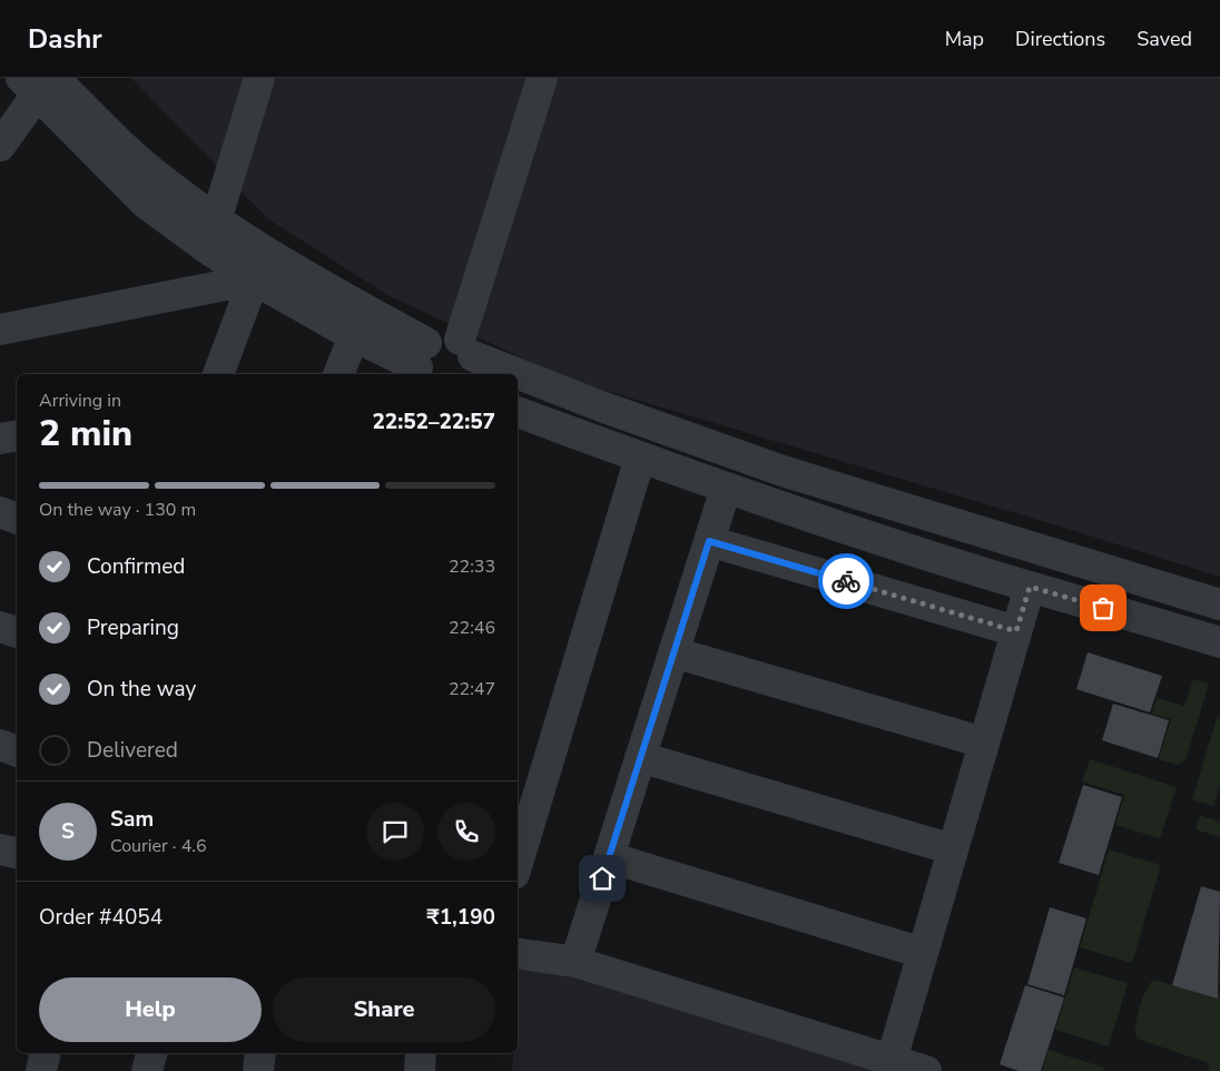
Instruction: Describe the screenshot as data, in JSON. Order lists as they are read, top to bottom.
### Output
{
  "page": {
    "header": "Dashr",
    "nav": ["Map", "Directions", "Saved"],
    "heading": ["2 min", "Arriving in", "22:52–22:57"],
    "panel": [
      "Sam",
      "Courier · 4.6",
      "Order #4054",
      "₹1,190"
    ],
    "bar": "On the way · 130 m",
    "list": [
      ["Confirmed", "22:33"],
      ["Preparing", "22:46"],
      ["On the way", "22:47"],
      "Delivered"
    ],
    "round": "S",
    "buttons": ["Help", "Share"]
  }
}
